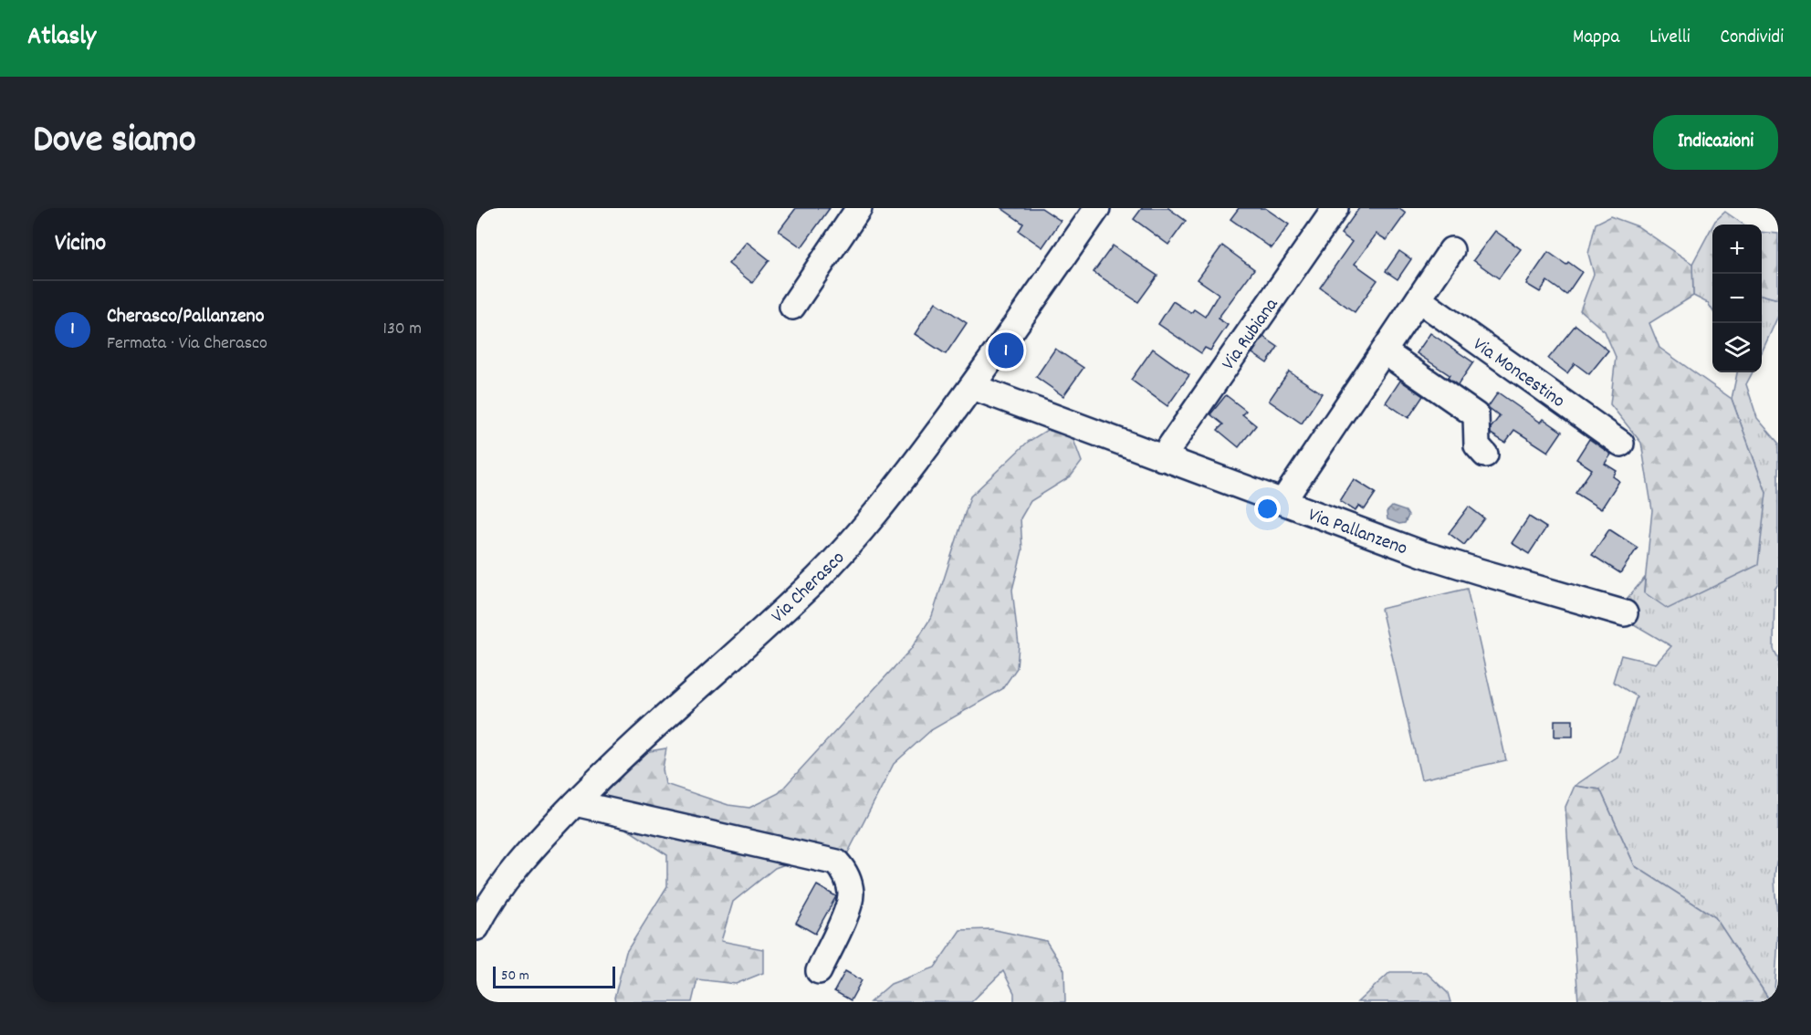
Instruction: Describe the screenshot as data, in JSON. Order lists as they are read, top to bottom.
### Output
{
  "streets": {
    "street": [
      "Via Rubiana",
      "Via Moncestino",
      "Via Pallanzeno",
      "Via Cherasco"
    ]
  },
  "crossings": [
    ["Via Rubiana", "Via Pallanzeno"],
    ["Via Pallanzeno", "Via Cherasco"]
  ],
  "scale_bar": "50 m",
  "page": {
    "header": "Atlasly",
    "nav": ["Mappa", "Livelli", "Condividi"],
    "title": "Dove siamo",
    "buttons": "Indicazioni",
    "heading": "Vicino",
    "map_buttons": ["+", "−"],
    "list": [
      {
        "mark": "1",
        "name": "Cherasco/Pallanzeno",
        "note": "Fermata · Via Cherasco",
        "value": "130 m"
      }
    ],
    "pins": "1",
    "scale": "50 m"
  }
}
